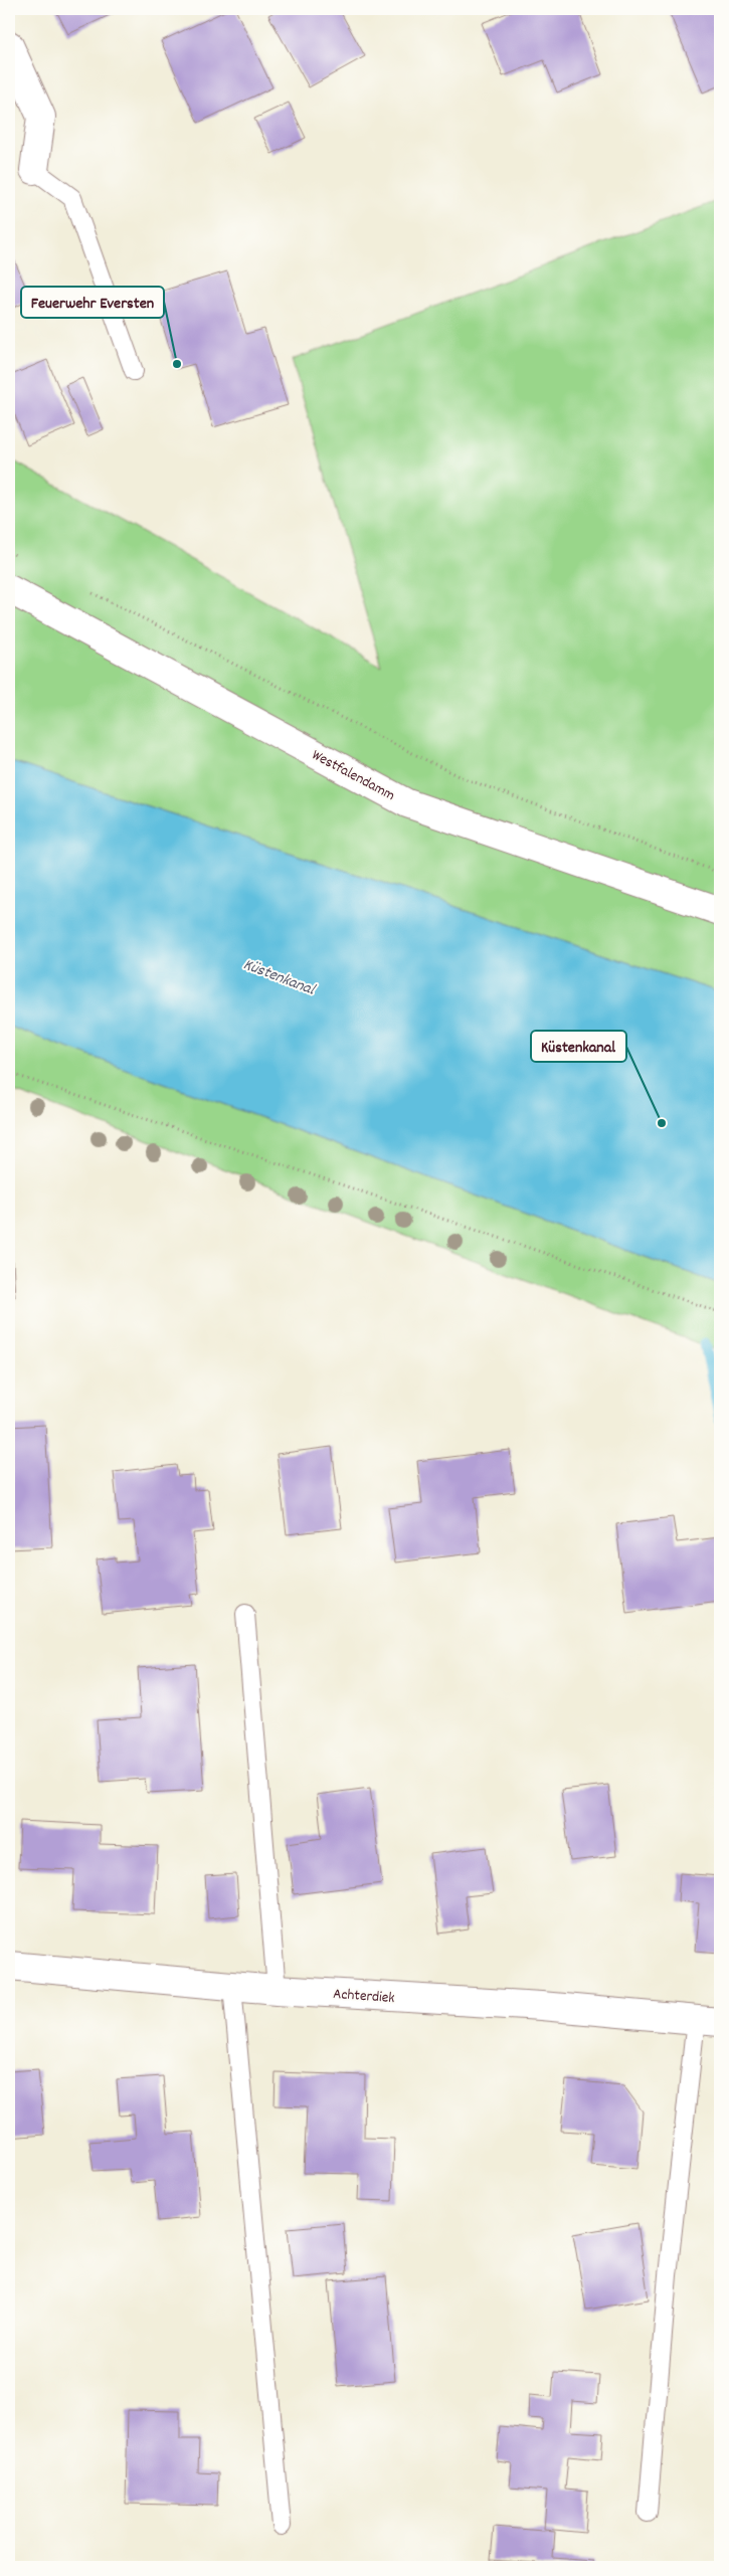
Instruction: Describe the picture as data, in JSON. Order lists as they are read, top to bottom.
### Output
{
  "streets": {
    "street": ["Westfalendamm", "Achterdiek"]
  },
  "water": ["Küstenkanal"],
  "places": ["Feuerwehr Eversten", "Küstenkanal"]
}
